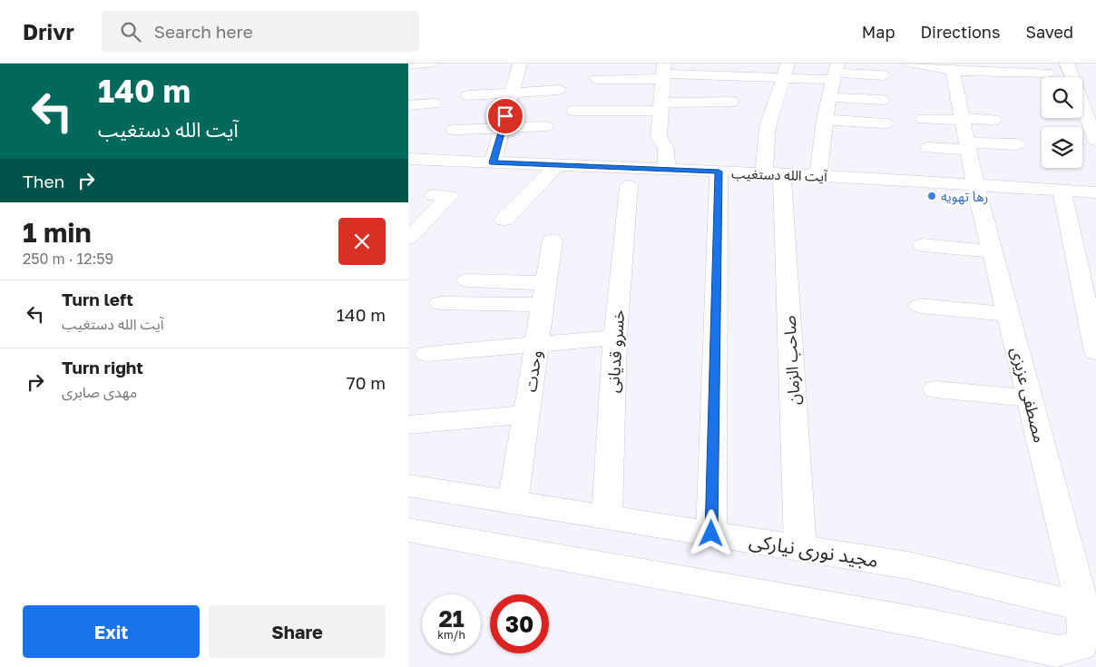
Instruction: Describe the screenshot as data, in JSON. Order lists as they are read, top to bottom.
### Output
{
  "streets": {
    "street": [
      "آیت الله دستغیب",
      "خسرو قدیانی",
      "صاحب الزمان",
      "وحدت",
      "مصطفی عزیزی",
      "مجید نوری نیارکی"
    ]
  },
  "crossings": [
    ["آیت الله دستغیب", "صاحب الزمان"],
    ["آیت الله دستغیب", "مصطفی عزیزی"],
    ["خسرو قدیانی", "مجید نوری نیارکی"],
    ["صاحب الزمان", "مجید نوری نیارکی"],
    ["وحدت", "مجید نوری نیارکی"],
    ["مصطفی عزیزی", "مجید نوری نیارکی"]
  ],
  "places": ["رها تهویه"],
  "page": {
    "header": "Drivr",
    "search": "Search here",
    "nav": ["Map", "Directions", "Saved"],
    "turn": ["140 m", "آیت الله دستغیب"],
    "then": "Then",
    "heading": ["1 min", "250 m · 12:59"],
    "list": [
      {
        "name": "Turn left",
        "note": "آیت الله دستغیب",
        "value": "140 m"
      },
      {
        "name": "Turn right",
        "note": "مهدی صابری",
        "value": "70 m"
      }
    ],
    "speed": "21 km/h",
    "limit": "30",
    "buttons": ["Exit", "Share"]
  }
}
